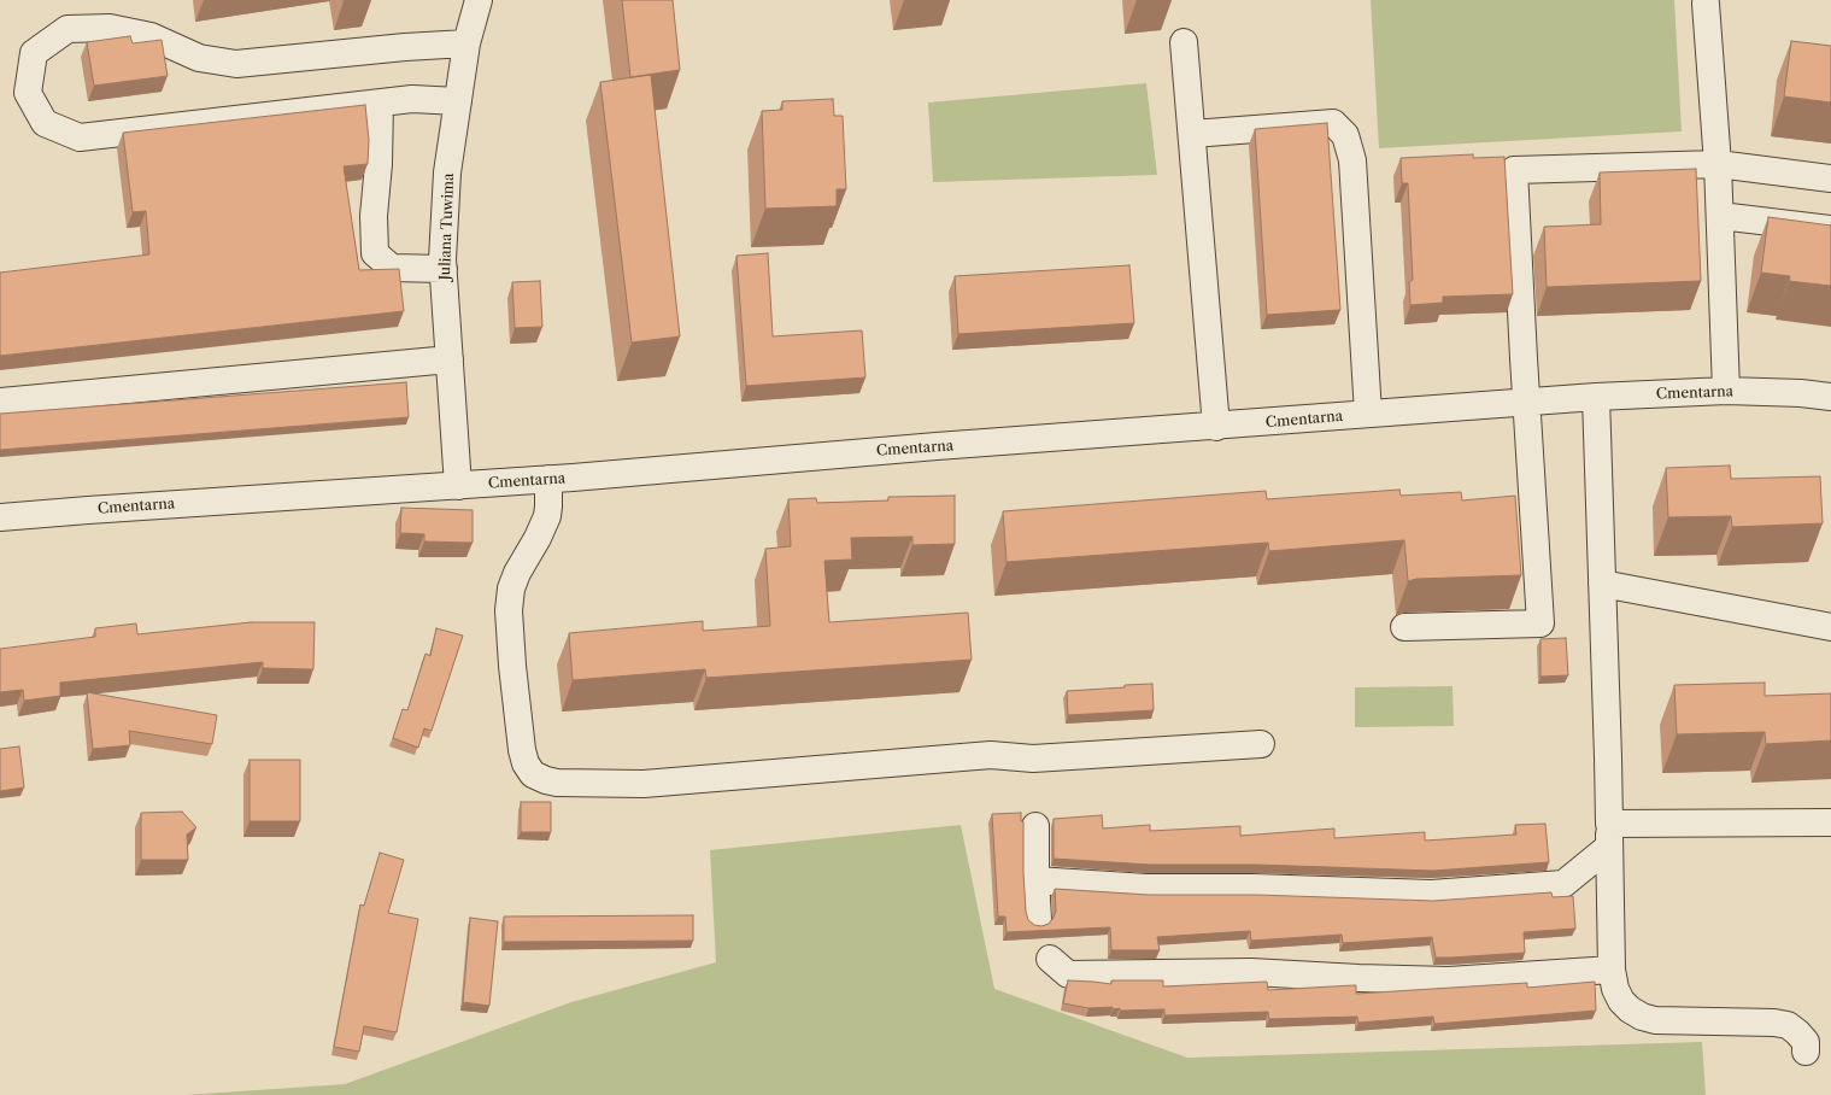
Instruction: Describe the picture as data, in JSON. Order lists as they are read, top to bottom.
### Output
{
  "streets": {
    "street": ["Juliana Tuwima", "Cmentarna"]
  },
  "crossings": [
    ["Juliana Tuwima", "Cmentarna"]
  ]
}
